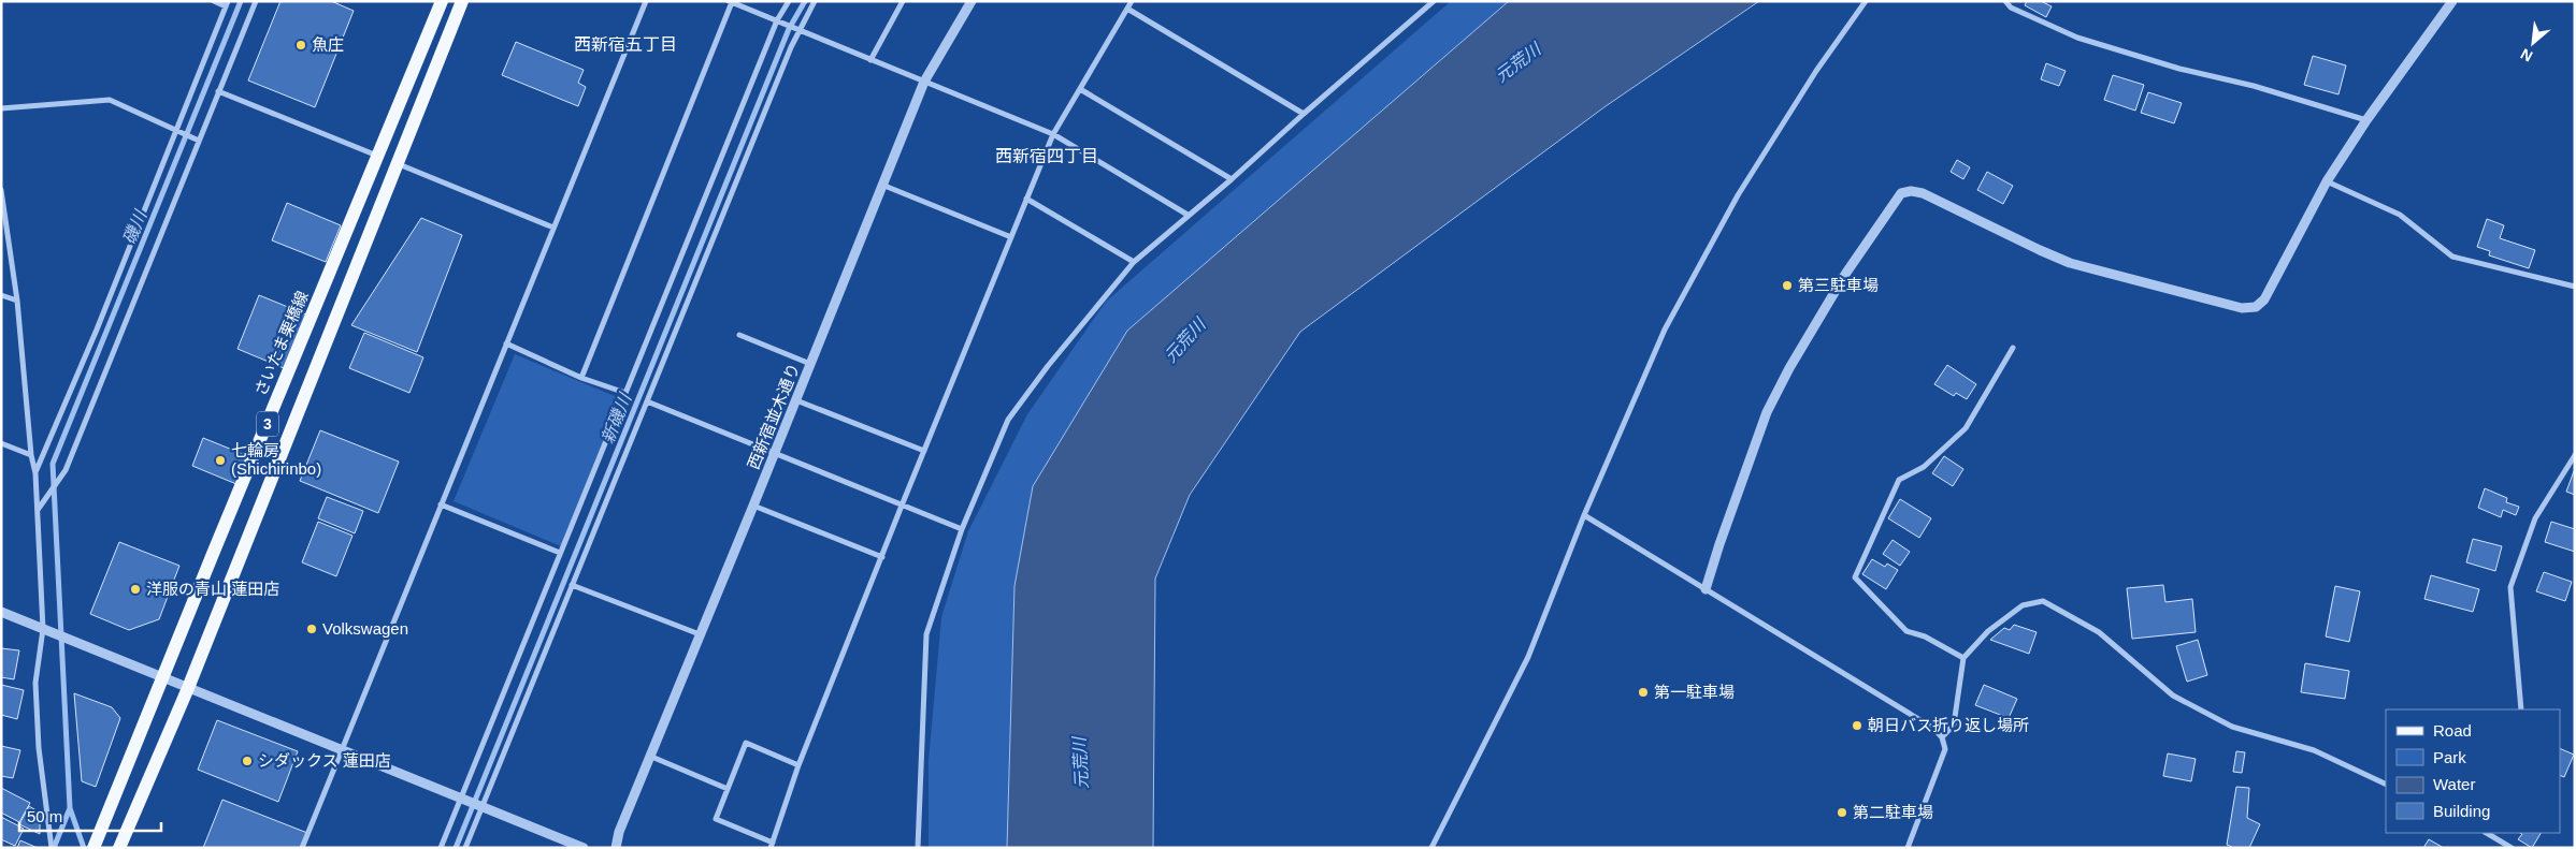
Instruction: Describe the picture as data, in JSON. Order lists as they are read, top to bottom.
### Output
{
  "streets": {
    "main road": ["さいたま栗橋線", "3"],
    "street": ["西新宿並木通り"]
  },
  "districts": ["西新宿五丁目", "西新宿四丁目"],
  "water": ["元荒川", "磯川", "新磯川"],
  "places": [
    "魚庄",
    "第三駐車場",
    "七輪房 (Shichirinbo)",
    "洋服の青山 蓮田店",
    "Volkswagen",
    "第一駐車場",
    "朝日バス折り返し場所",
    "シダックス 蓮田店",
    "第二駐車場"
  ],
  "legend": [
    "Road",
    "Park",
    "Water",
    "Building"
  ],
  "scale_bar": "50 m",
  "north": "bottom left"
}
